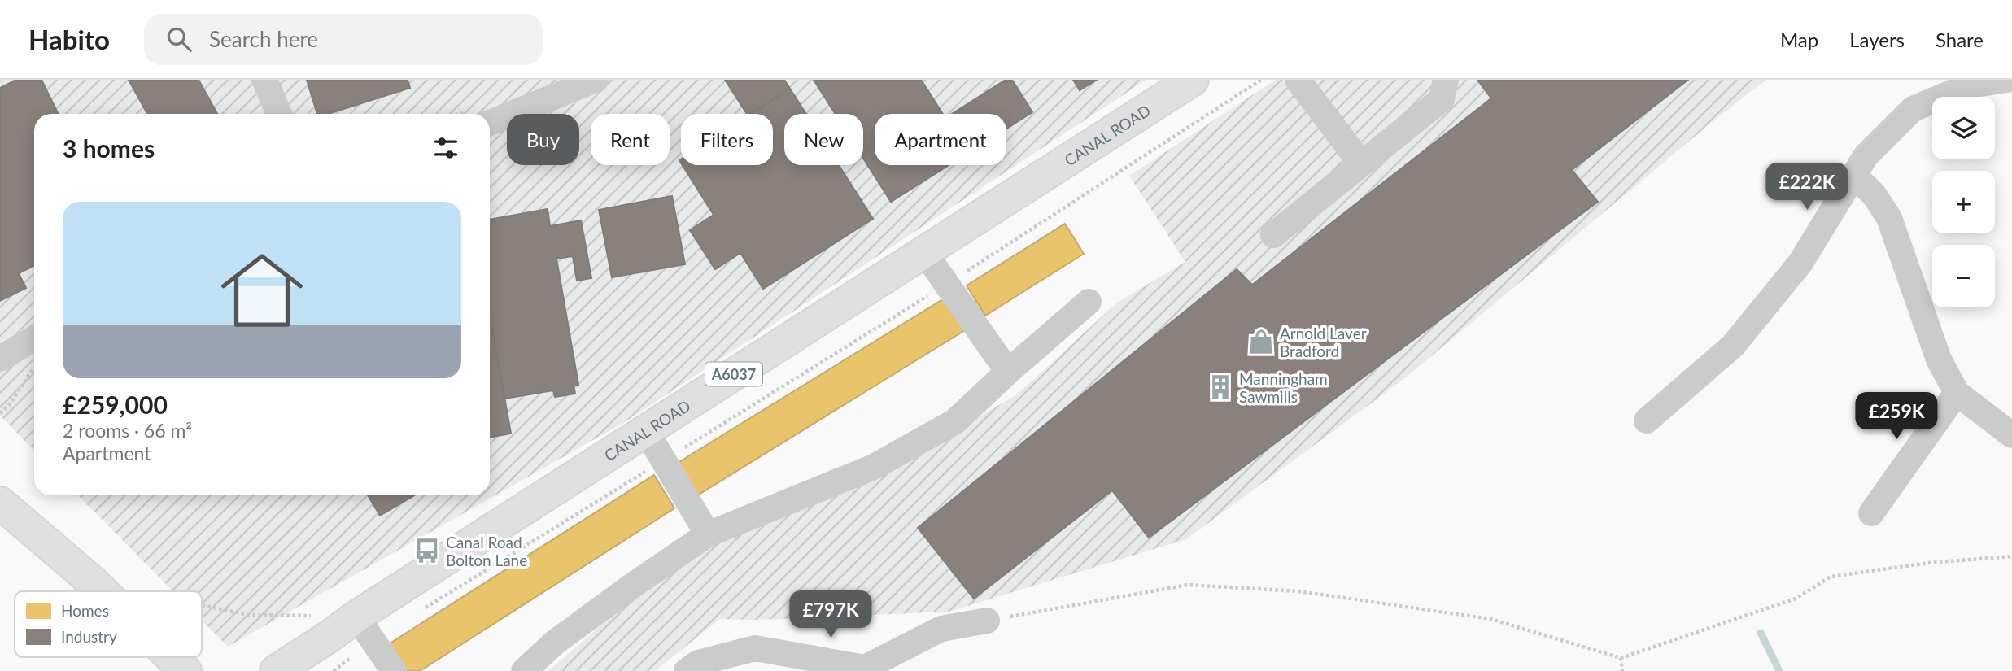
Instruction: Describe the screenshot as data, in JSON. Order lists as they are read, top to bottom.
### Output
{
  "streets": {
    "main road": ["CANAL ROAD", "A6037"]
  },
  "places": {
    "shop": ["Arnold Laver Bradford"],
    "building": ["Manningham Sawmills"],
    "bus stop": ["Canal Road Bolton Lane"]
  },
  "legend": ["Homes", "Industry"],
  "page": {
    "header": "Habito",
    "search": "Search here",
    "nav": ["Map", "Layers", "Share"],
    "map_buttons": ["+", "−"],
    "chip": [
      "Buy",
      "Rent",
      "Filters",
      "New",
      "Apartment"
    ],
    "heading": "3 homes",
    "price": ["£222K", "£259K", "£797K"],
    "list": [
      {
        "name": "£259,000",
        "note": "2 rooms · 66 m² · Apartment"
      }
    ]
  }
}
